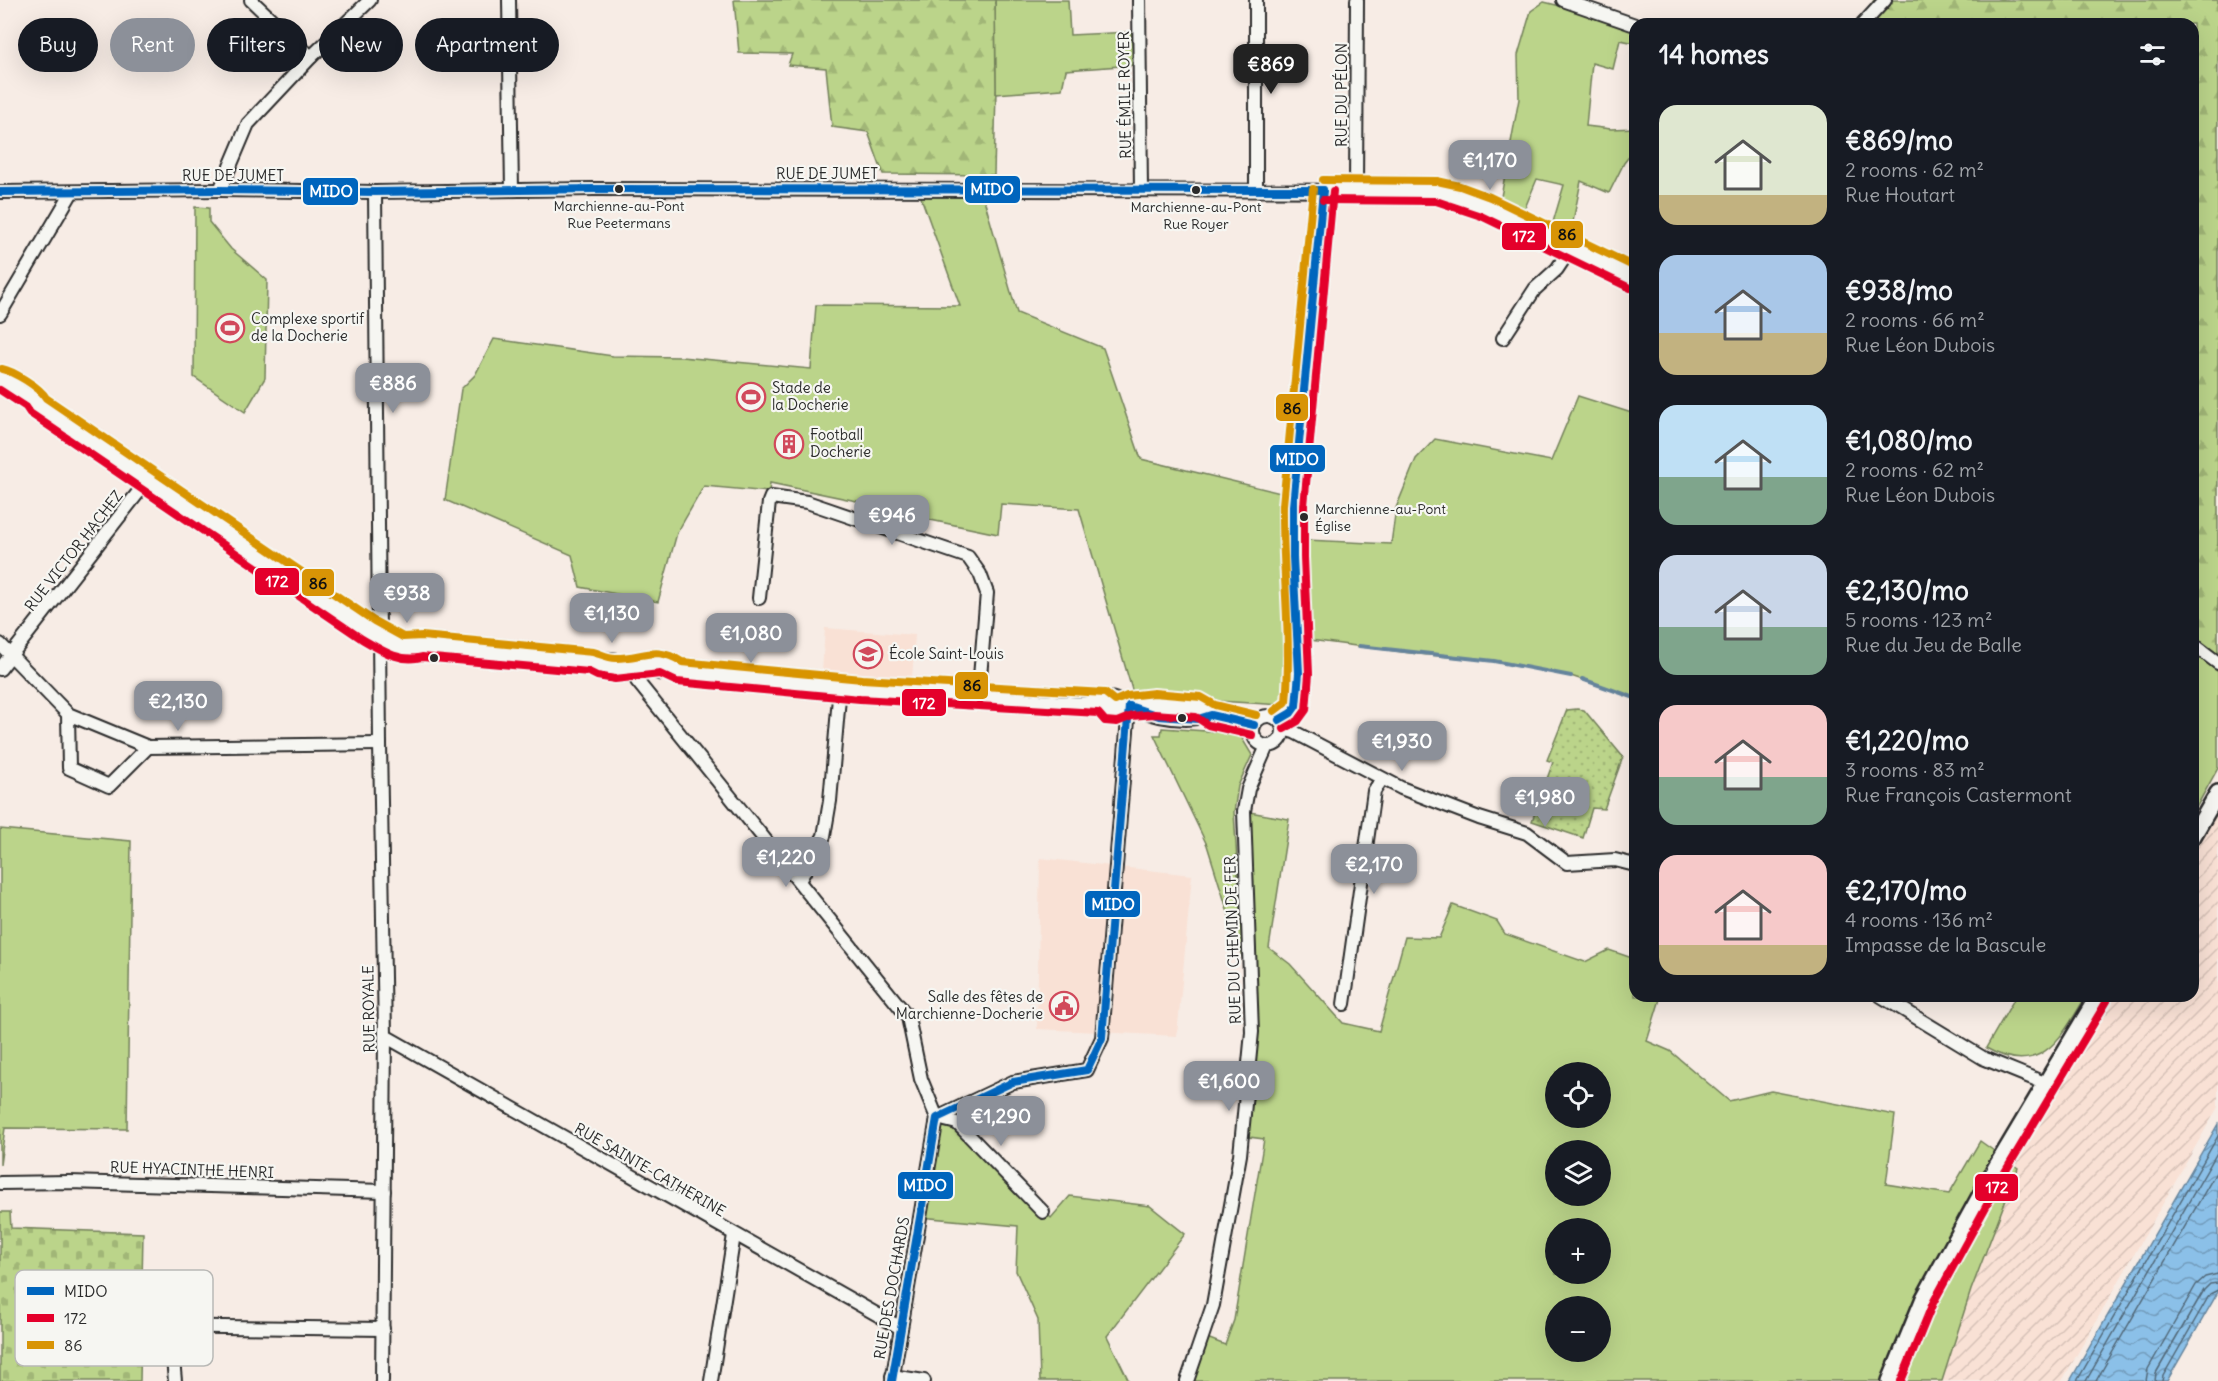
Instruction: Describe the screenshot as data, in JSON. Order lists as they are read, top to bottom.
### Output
{
  "streets": {
    "street": [
      "RUE ÉMILE ROYER",
      "RUE DU PÉLON",
      "RUE DE JUMET",
      "RUE VICTOR HACHEZ",
      "RUE DU CHEMIN DE FER",
      "RUE ROYALE",
      "RUE HYACINTHE HENRI",
      "RUE SAINTE-CATHERINE",
      "RUE DES DOCHARDS"
    ]
  },
  "crossings": [
    ["RUE ÉMILE ROYER", "RUE DE JUMET"],
    ["RUE DU PÉLON", "RUE DE JUMET"],
    ["RUE DE JUMET", "RUE ROYALE"],
    ["RUE ROYALE", "RUE HYACINTHE HENRI"],
    ["RUE ROYALE", "RUE SAINTE-CATHERINE"],
    ["RUE SAINTE-CATHERINE", "RUE DES DOCHARDS"]
  ],
  "places": {
    "other": ["Marchienne-au-Pont Rue Peetermans", "Marchienne-au-Pont Rue Royer", "Marchienne-au-Pont Église"],
    "sports": ["Complexe sportif de la Docherie", "Stade de la Docherie"],
    "building": ["Football Docherie"],
    "school or university": ["École Saint-Louis"],
    "public building": ["Salle des fêtes de Marchienne-Docherie"]
  },
  "lines": ["transit line 86", "transit line MIDO", "transit line 172"],
  "legend": ["MIDO", "172", "86"],
  "page": {
    "chip": [
      "Buy",
      "Rent",
      "Filters",
      "New",
      "Apartment"
    ],
    "heading": "14 homes",
    "price": [
      "€869",
      "€1,170",
      "€886",
      "€946",
      "€938",
      "€1,130",
      "€1,080",
      "€2,130",
      "€1,930",
      "€1,980",
      "€1,220",
      "€2,170",
      "€1,600",
      "€1,290"
    ],
    "list": [
      {
        "name": "€869/mo",
        "note": "2 rooms · 62 m² · Rue Houtart"
      },
      {
        "name": "€938/mo",
        "note": "2 rooms · 66 m² · Rue Léon Dubois"
      },
      {
        "name": "€1,080/mo",
        "note": "2 rooms · 62 m² · Rue Léon Dubois"
      },
      {
        "name": "€2,130/mo",
        "note": "5 rooms · 123 m² · Rue du Jeu de Balle"
      },
      {
        "name": "€1,220/mo",
        "note": "3 rooms · 83 m² · Rue François Castermont"
      },
      {
        "name": "€2,170/mo",
        "note": "4 rooms · 136 m² · Impasse de la Bascule"
      }
    ],
    "map_buttons": ["+", "−"]
  }
}
